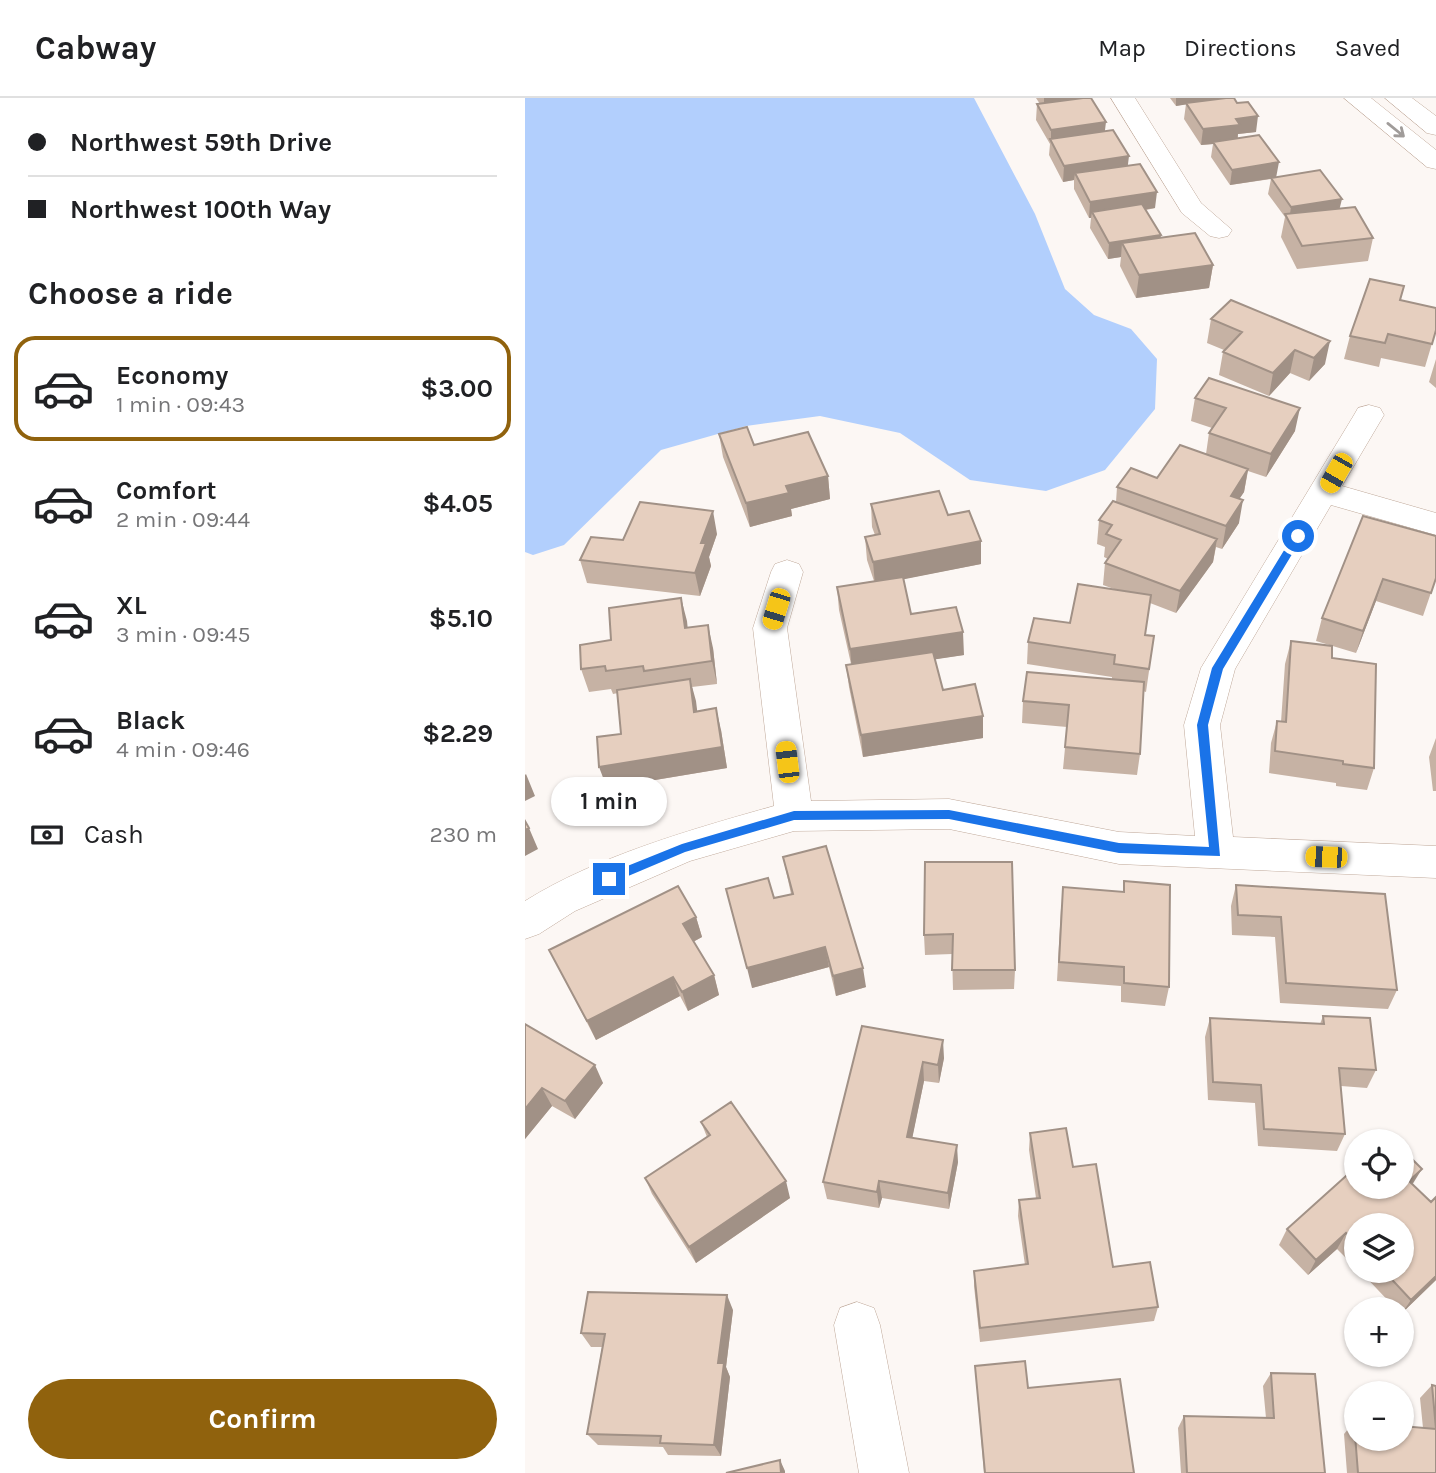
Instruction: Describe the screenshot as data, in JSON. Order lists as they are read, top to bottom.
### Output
{
  "page": {
    "header": "Cabway",
    "nav": ["Map", "Directions", "Saved"],
    "banner": ["Northwest 59th Drive", "Northwest 100th Way"],
    "heading": "Choose a ride",
    "list": [
      {
        "name": "Economy",
        "note": "1 min · 09:43",
        "value": "$3.00"
      },
      {
        "name": "Comfort",
        "note": "2 min · 09:44",
        "value": "$4.05"
      },
      {
        "name": "XL",
        "note": "3 min · 09:45",
        "value": "$5.10"
      },
      {
        "name": "Black",
        "note": "4 min · 09:46",
        "value": "$2.29"
      }
    ],
    "bubble": "1 min",
    "pay": ["Cash", "230 m"],
    "map_buttons": ["+", "−"],
    "buttons": "Confirm"
  }
}
